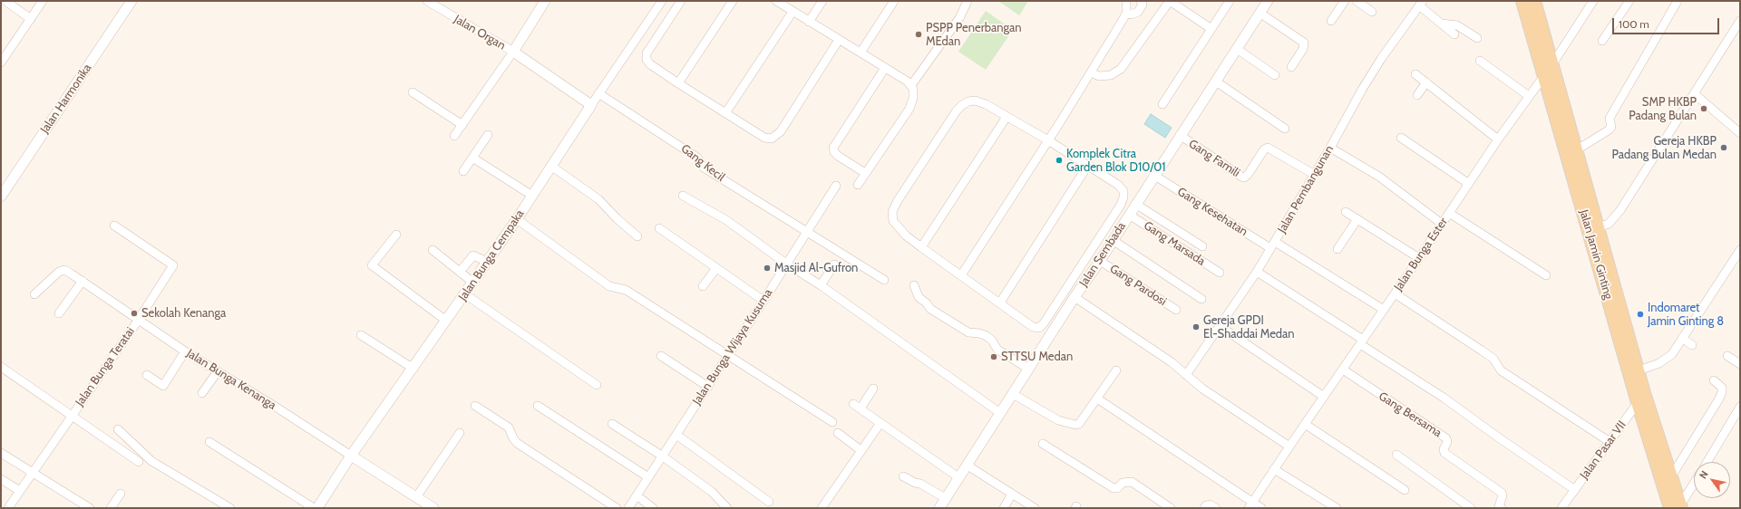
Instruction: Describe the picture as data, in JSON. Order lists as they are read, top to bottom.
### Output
{
  "streets": {
    "main road": ["Jalan Jamin Ginting"],
    "street": [
      "Jalan Organ",
      "Jalan Harmonika",
      "Gang Famili",
      "Gang Kecil",
      "Jalan Pembangunan",
      "Gang Kesehatan",
      "Gang Marsada",
      "Jalan Sembada",
      "Jalan Bunga Ester",
      "Jalan Bunga Cempaka",
      "Gang Pardosi",
      "Jalan Bunga Wijaya Kusuma",
      "Jalan Bunga Teratai",
      "Jalan Bunga Kenanga",
      "Gang Bersama",
      "Jalan Pasar VII"
    ]
  },
  "crossings": [
    ["Gang Famili", "Jalan Pembangunan"],
    ["Gang Famili", "Jalan Sembada"],
    ["Gang Kecil", "Jalan Bunga Cempaka"],
    ["Gang Kecil", "Jalan Bunga Wijaya Kusuma"],
    ["Jalan Pembangunan", "Gang Kesehatan"],
    ["Gang Kesehatan", "Jalan Sembada"],
    ["Gang Kesehatan", "Jalan Bunga Ester"],
    ["Gang Marsada", "Jalan Sembada"],
    ["Jalan Sembada", "Gang Pardosi"],
    ["Jalan Bunga Ester", "Jalan Jamin Ginting"],
    ["Jalan Bunga Ester", "Gang Bersama"],
    ["Jalan Jamin Ginting", "Jalan Pasar VII"],
    ["Jalan Bunga Cempaka", "Jalan Bunga Kenanga"],
    ["Jalan Bunga Teratai", "Jalan Bunga Kenanga"]
  ],
  "places": [
    "PSPP Penerbangan MEdan",
    "SMP HKBP Padang Bulan",
    "Gereja HKBP Padang Bulan Medan",
    "Komplek Citra Garden Blok D10/01",
    "Masjid Al-Gufron",
    "Sekolah Kenanga",
    "Indomaret Jamin Ginting 8",
    "Gereja GPDI El-Shaddai Medan",
    "STTSU Medan"
  ],
  "scale_bar": "100 m",
  "north": "top left"
}
